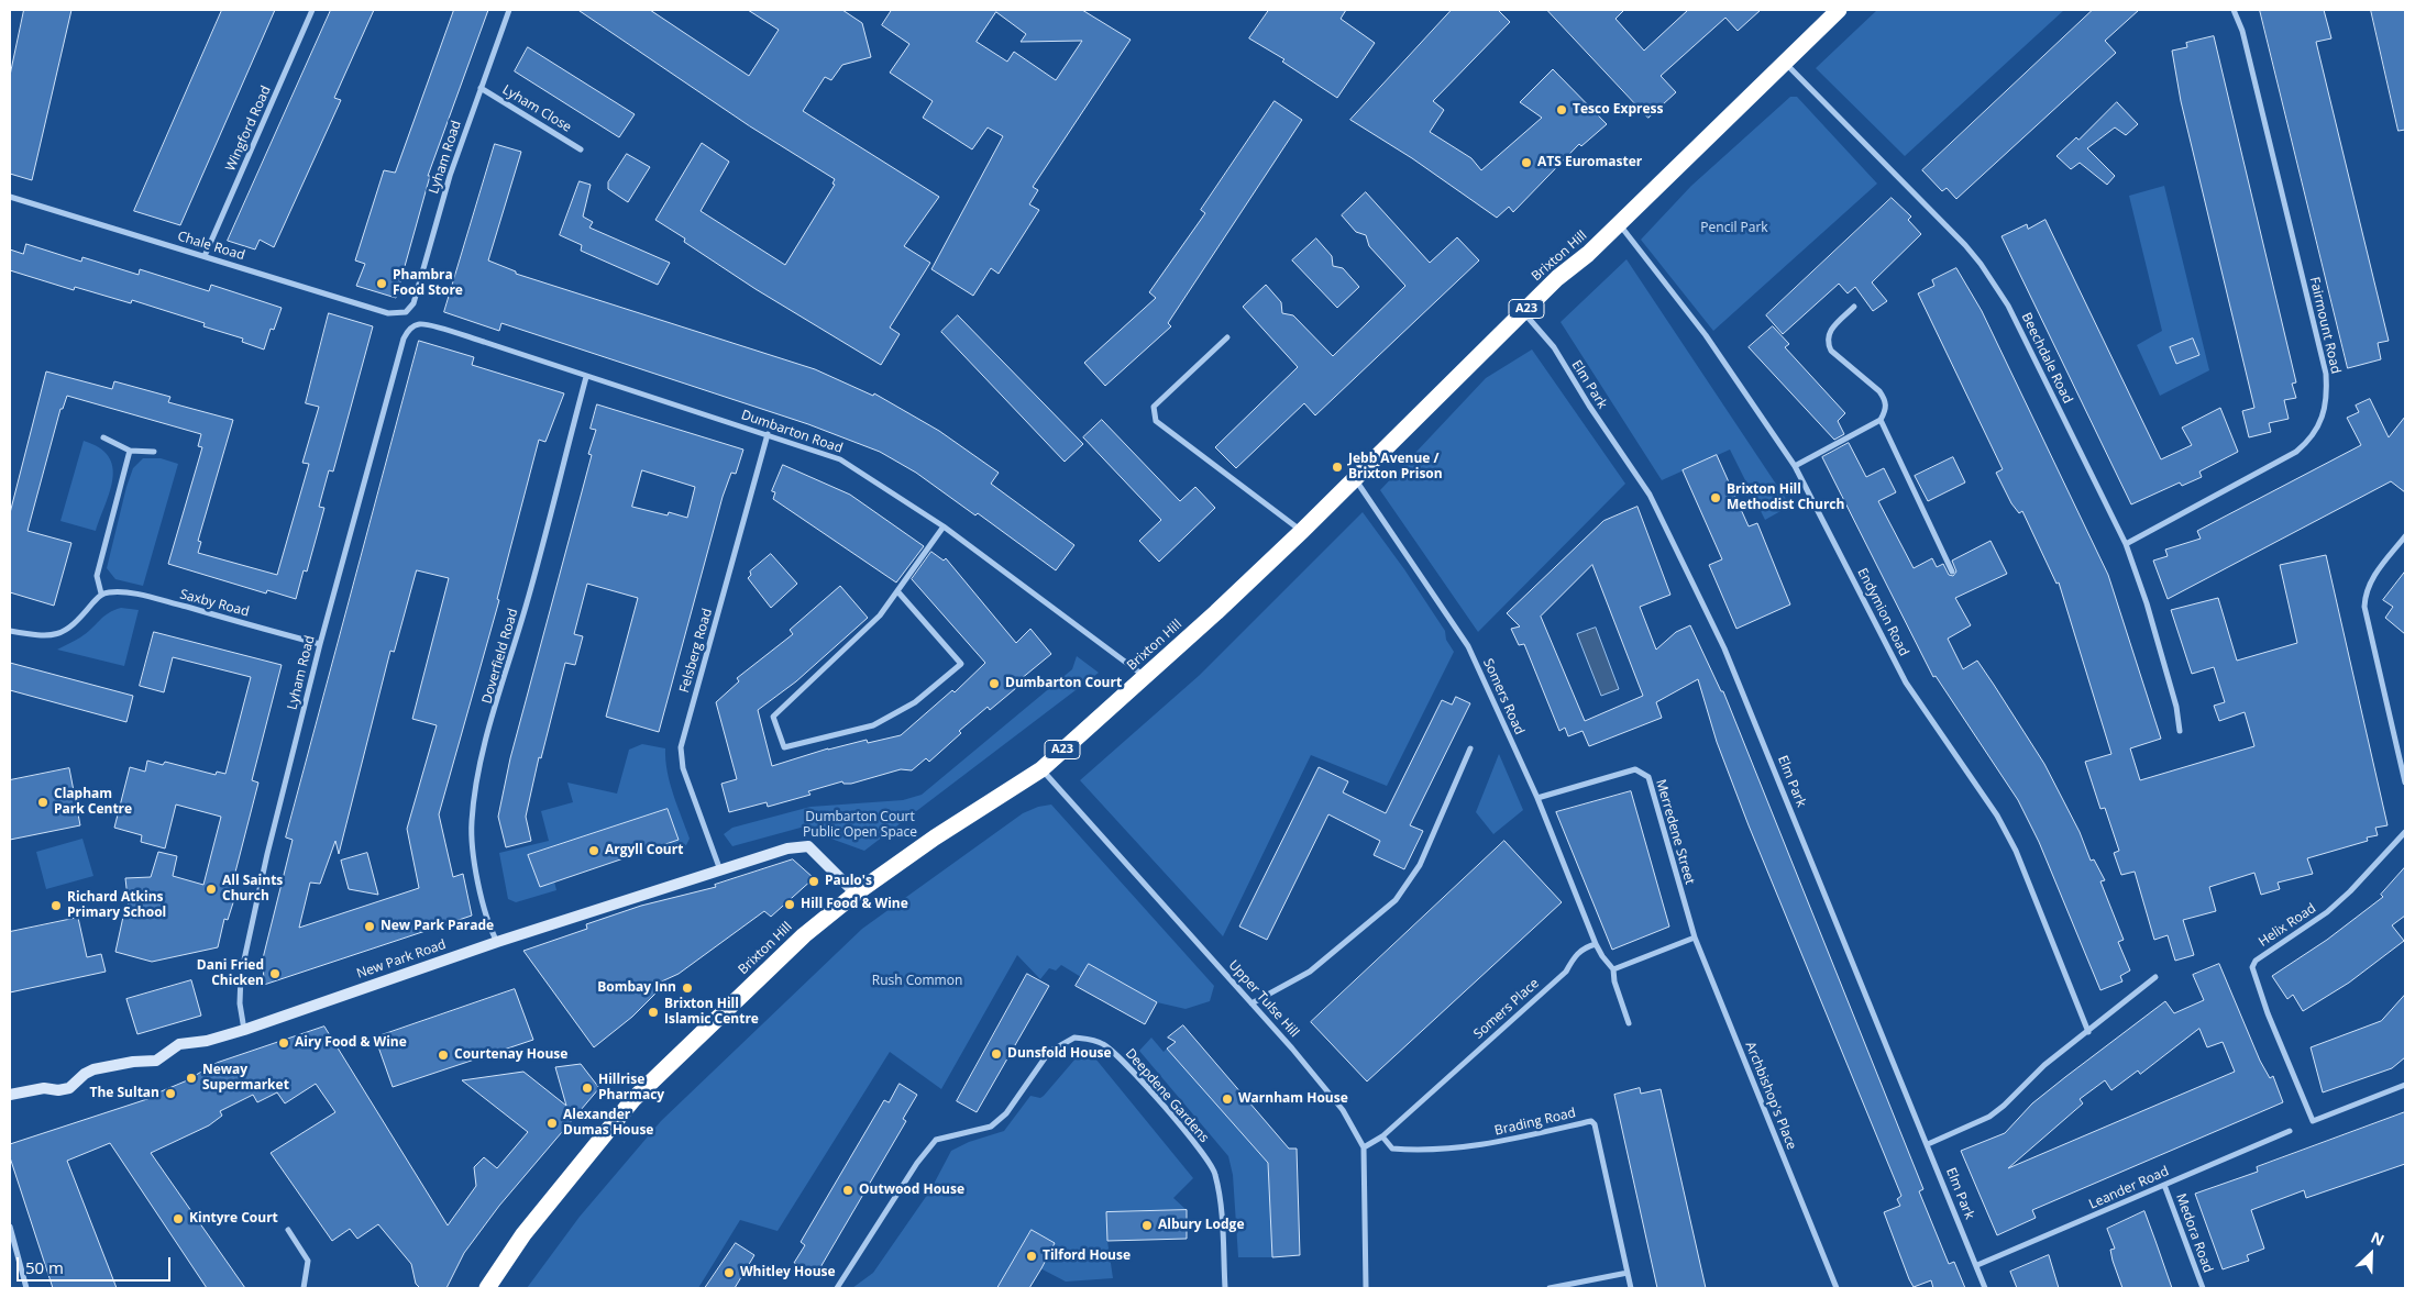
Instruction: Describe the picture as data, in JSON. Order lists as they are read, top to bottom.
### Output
{
  "streets": {
    "highway": ["Brixton Hill", "A23"],
    "street": [
      "Lyham Close",
      "Wingford Road",
      "Lyham Road",
      "Chale Road",
      "Fairmount Road",
      "Beechdale Road",
      "Elm Park",
      "Dumbarton Road",
      "Saxby Road",
      "Endymion Road",
      "Felsberg Road",
      "Doverfield Road",
      "Somers Road",
      "Merredene Street",
      "Helix Road",
      "New Park Road",
      "Upper Tulse Hill",
      "Somers Place",
      "Deepdene Gardens",
      "Archbishop's Place",
      "Brading Road",
      "Leander Road",
      "Medora Road"
    ]
  },
  "crossings": [
    ["Lyham Close", "Lyham Road"],
    ["Wingford Road", "Chale Road"],
    ["Lyham Road", "Chale Road"],
    ["Lyham Road", "Dumbarton Road"],
    ["Lyham Road", "Saxby Road"],
    ["Lyham Road", "New Park Road"],
    ["Brixton Hill", "Beechdale Road"],
    ["Brixton Hill", "Elm Park"],
    ["Brixton Hill", "Dumbarton Road"],
    ["Brixton Hill", "Endymion Road"],
    ["Brixton Hill", "Somers Road"],
    ["Brixton Hill", "New Park Road"],
    ["Brixton Hill", "Upper Tulse Hill"],
    ["Fairmount Road", "Beechdale Road"],
    ["Elm Park", "Leander Road"],
    ["Dumbarton Road", "Felsberg Road"],
    ["Dumbarton Road", "Doverfield Road"],
    ["Felsberg Road", "New Park Road"],
    ["Doverfield Road", "New Park Road"],
    ["Somers Road", "Merredene Street"],
    ["Somers Road", "Somers Place"],
    ["Merredene Street", "Archbishop's Place"],
    ["Upper Tulse Hill", "Somers Place"],
    ["Somers Place", "Brading Road"],
    ["Leander Road", "Medora Road"]
  ],
  "parks": ["Pencil Park", "Dumbarton Court Public Open Space", "Rush Common"],
  "places": [
    "Tesco Express",
    "ATS Euromaster",
    "Phambra Food Store",
    "Jebb Avenue / Brixton Prison",
    "Brixton Hill Methodist Church",
    "Dumbarton Court",
    "Clapham Park Centre",
    "Argyll Court",
    "Paulo's",
    "All Saints Church",
    "Hill Food & Wine",
    "Richard Atkins Primary School",
    "New Park Parade",
    "Dani Fried Chicken",
    "Bombay Inn",
    "Brixton Hill Islamic Centre",
    "Airy Food & Wine",
    "Dunsfold House",
    "Courtenay House",
    "Neway Supermarket",
    "Hillrise Pharmacy",
    "The Sultan",
    "Warnham House",
    "Alexander Dumas House",
    "Outwood House",
    "Kintyre Court",
    "Albury Lodge",
    "Tilford House",
    "Whitley House"
  ],
  "scale_bar": "50 m",
  "north": "top right"
}
